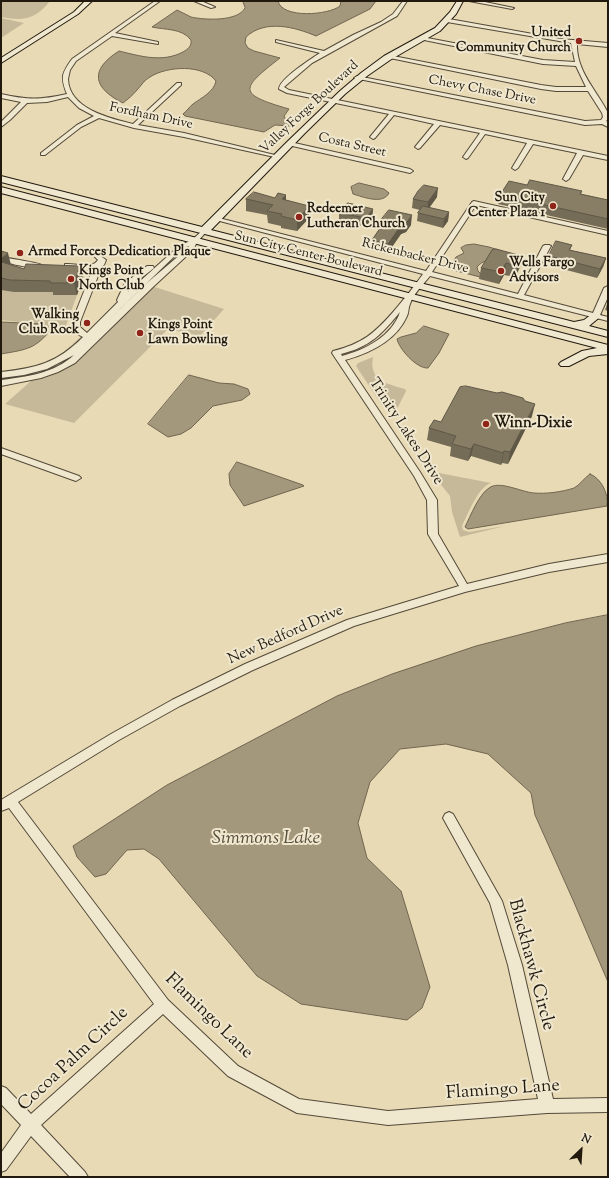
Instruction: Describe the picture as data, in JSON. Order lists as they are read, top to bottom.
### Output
{
  "streets": {
    "main road": ["Valley Forge Boulevard", "Sun City Center Boulevard"],
    "street": [
      "Chevy Chase Drive",
      "Fordham Drive",
      "Costa Street",
      "Rickenbacker Drive",
      "Trinity Lakes Drive",
      "New Bedford Drive",
      "Blackhawk Circle",
      "Flamingo Lane",
      "Cocoa Palm Circle"
    ]
  },
  "crossings": [
    ["Chevy Chase Drive", "Valley Forge Boulevard"],
    ["Valley Forge Boulevard", "Fordham Drive"],
    ["Valley Forge Boulevard", "Costa Street"],
    ["Valley Forge Boulevard", "Sun City Center Boulevard"],
    ["Valley Forge Boulevard", "Rickenbacker Drive"],
    ["Sun City Center Boulevard", "Rickenbacker Drive"],
    ["Sun City Center Boulevard", "Trinity Lakes Drive"],
    ["Rickenbacker Drive", "Trinity Lakes Drive"],
    ["Trinity Lakes Drive", "New Bedford Drive"],
    ["New Bedford Drive", "Flamingo Lane"],
    ["Blackhawk Circle", "Flamingo Lane"],
    ["Flamingo Lane", "Cocoa Palm Circle"]
  ],
  "water": ["Simmons Lake"],
  "places": [
    "United Community Church",
    "Sun City Center Plaza 1",
    "Redeemer Lutheran Church",
    "Armed Forces Dedication Plaque",
    "Wells Fargo Advisors",
    "Kings Point North Club",
    "Walking Club Rock",
    "Kings Point Lawn Bowling",
    "Winn-Dixie"
  ],
  "north": "top right"
}
